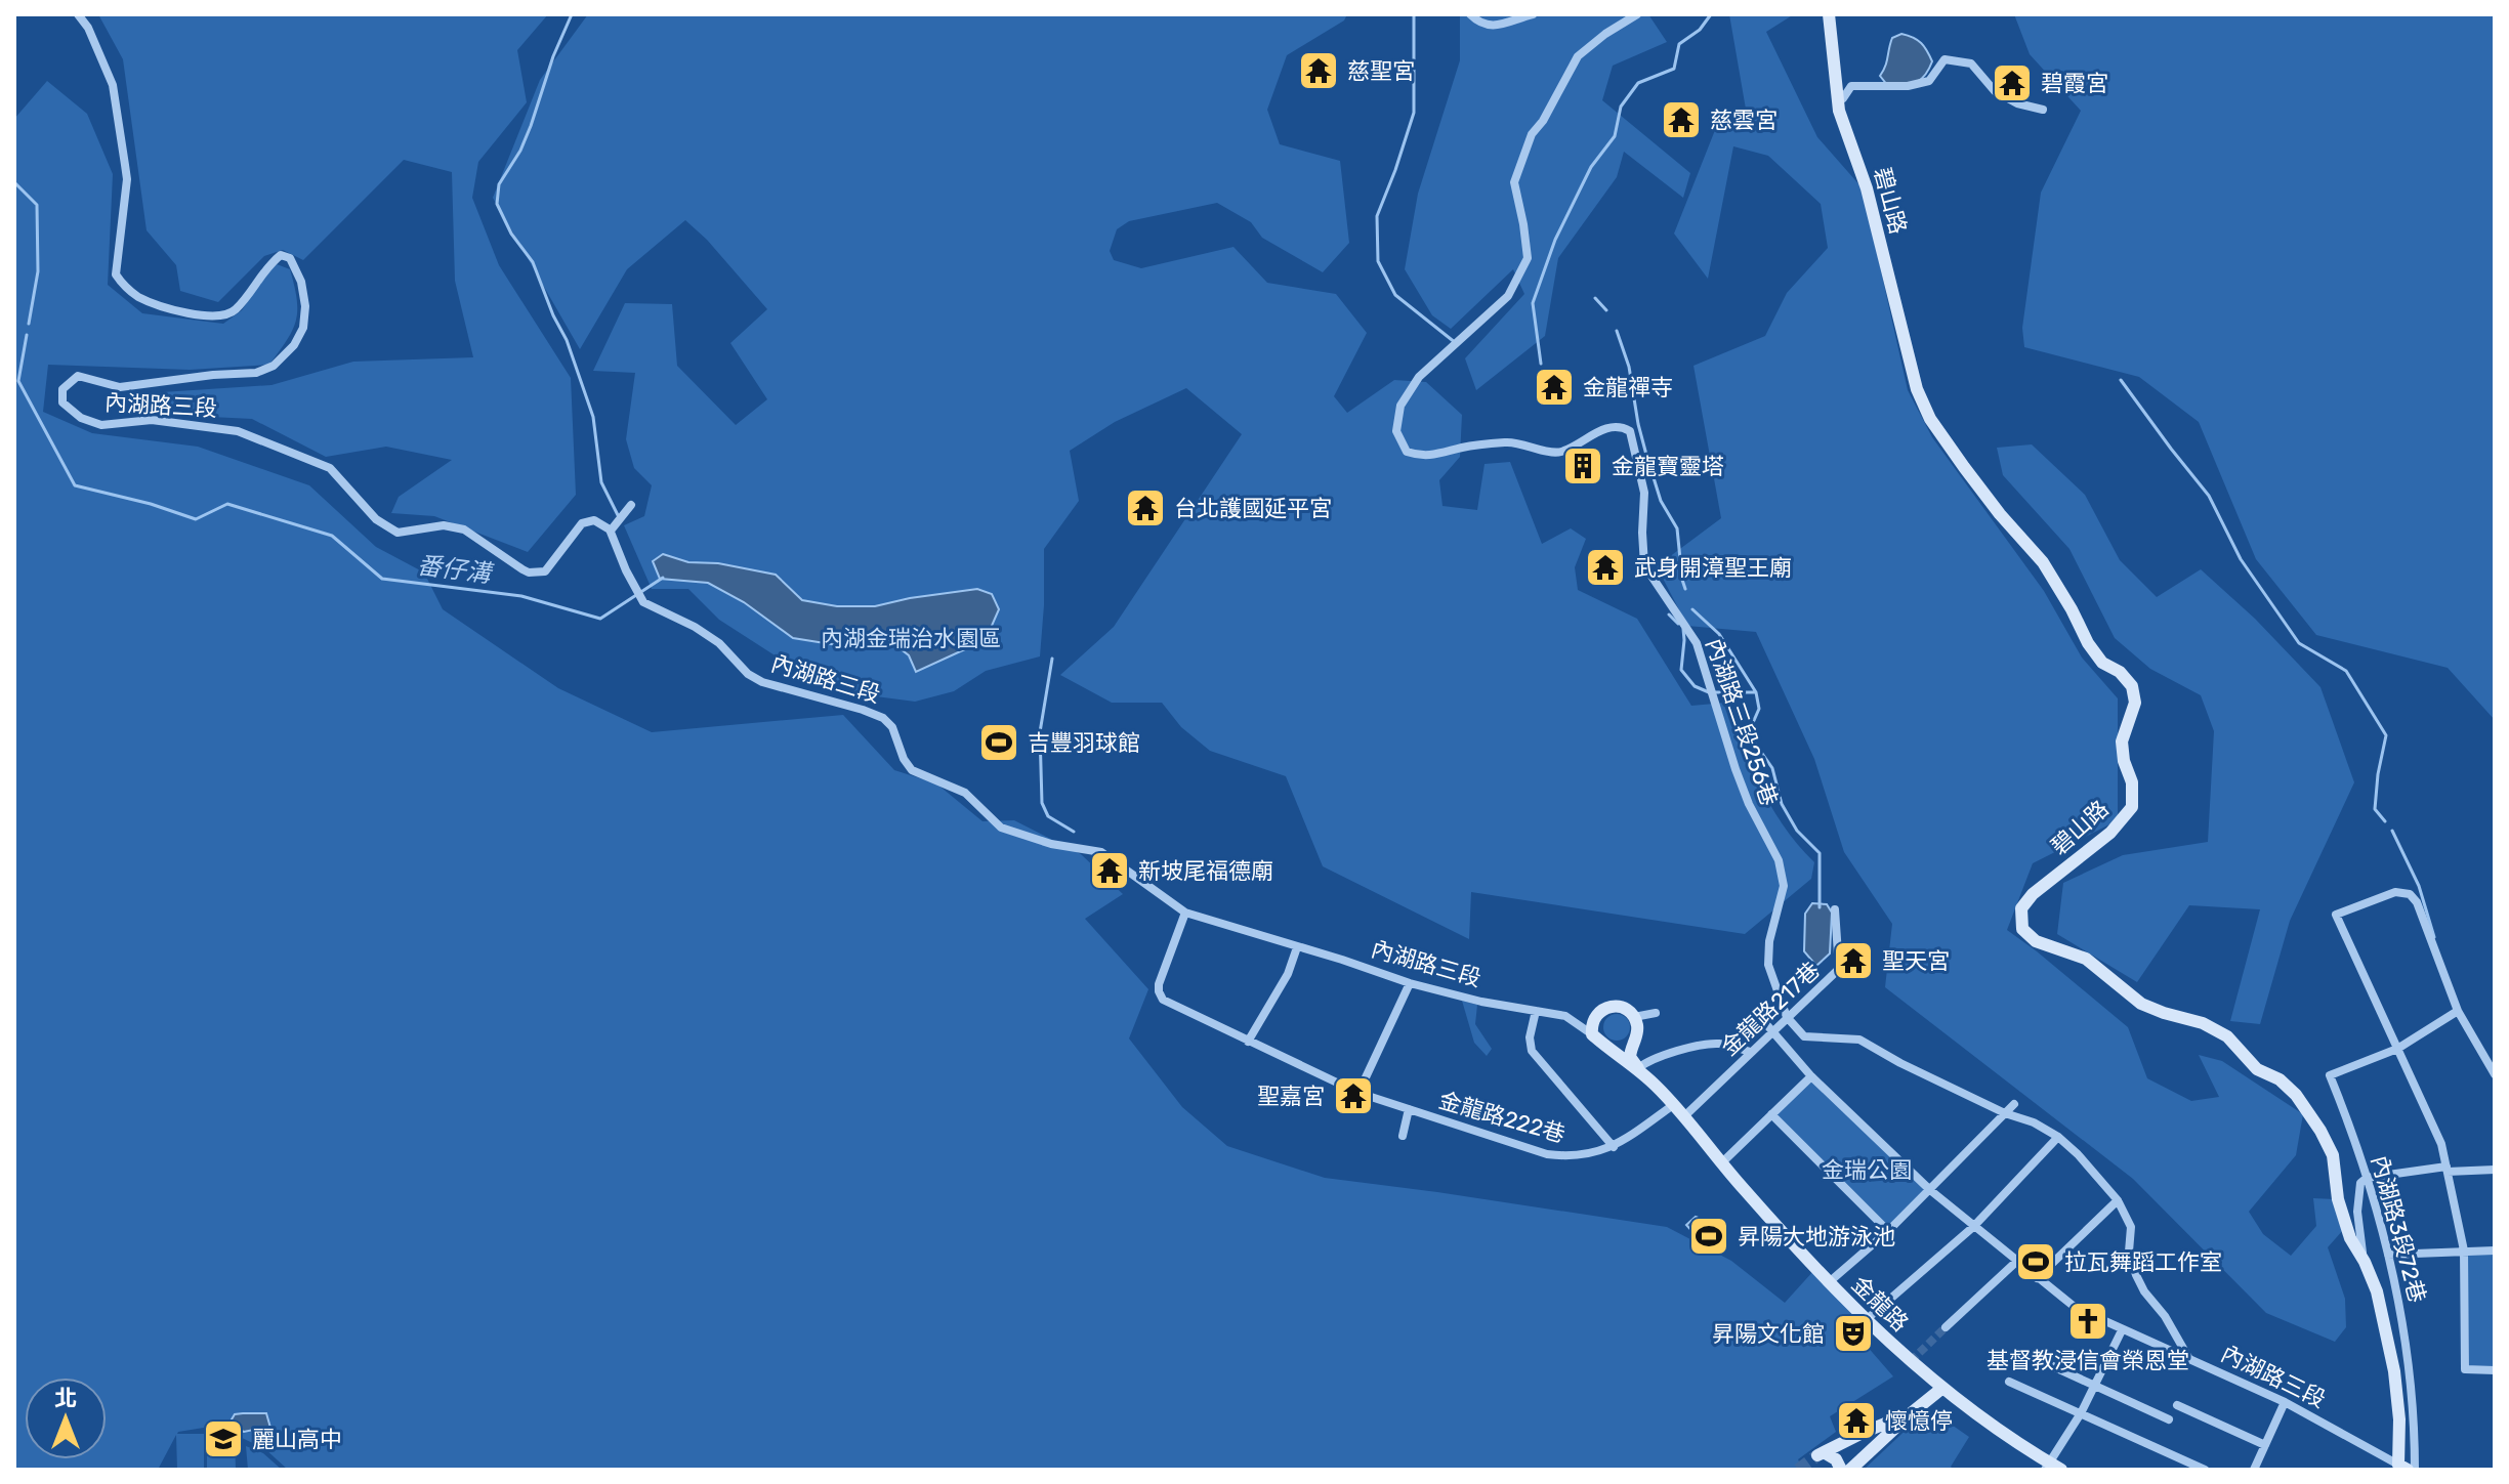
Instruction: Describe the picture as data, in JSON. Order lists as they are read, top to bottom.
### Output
{
  "streets": {
    "street": [
      "碧山路",
      "內湖路三段",
      "內湖路三段256巷",
      "金龍路217巷",
      "金龍路222巷",
      "內湖路3段72巷",
      "金龍路"
    ]
  },
  "crossings": [
    ["碧山路", "內湖路三段"],
    ["內湖路三段", "金龍路222巷"],
    ["內湖路三段", "金龍路"],
    ["內湖路三段256巷", "金龍路217巷"],
    ["金龍路217巷", "金龍路"],
    ["金龍路222巷", "金龍路"]
  ],
  "water": ["番仔溝"],
  "parks": ["內湖金瑞治水園區", "金瑞公園"],
  "places": {
    "temple": [
      "慈聖宮",
      "碧霞宮",
      "慈雲宮",
      "金龍禪寺",
      "台北護國延平宮",
      "武身開漳聖王廟",
      "新坡尾福德廟",
      "聖天宮",
      "聖嘉宮",
      "懷憶停"
    ],
    "building": ["金龍寶靈塔"],
    "sports": ["吉豐羽球館", "昇陽大地游泳池", "拉瓦舞蹈工作室"],
    "church": ["基督教浸信會榮恩堂"],
    "theatre": ["昇陽文化館"],
    "school or university": ["麗山高中"]
  },
  "north": "top"
}
